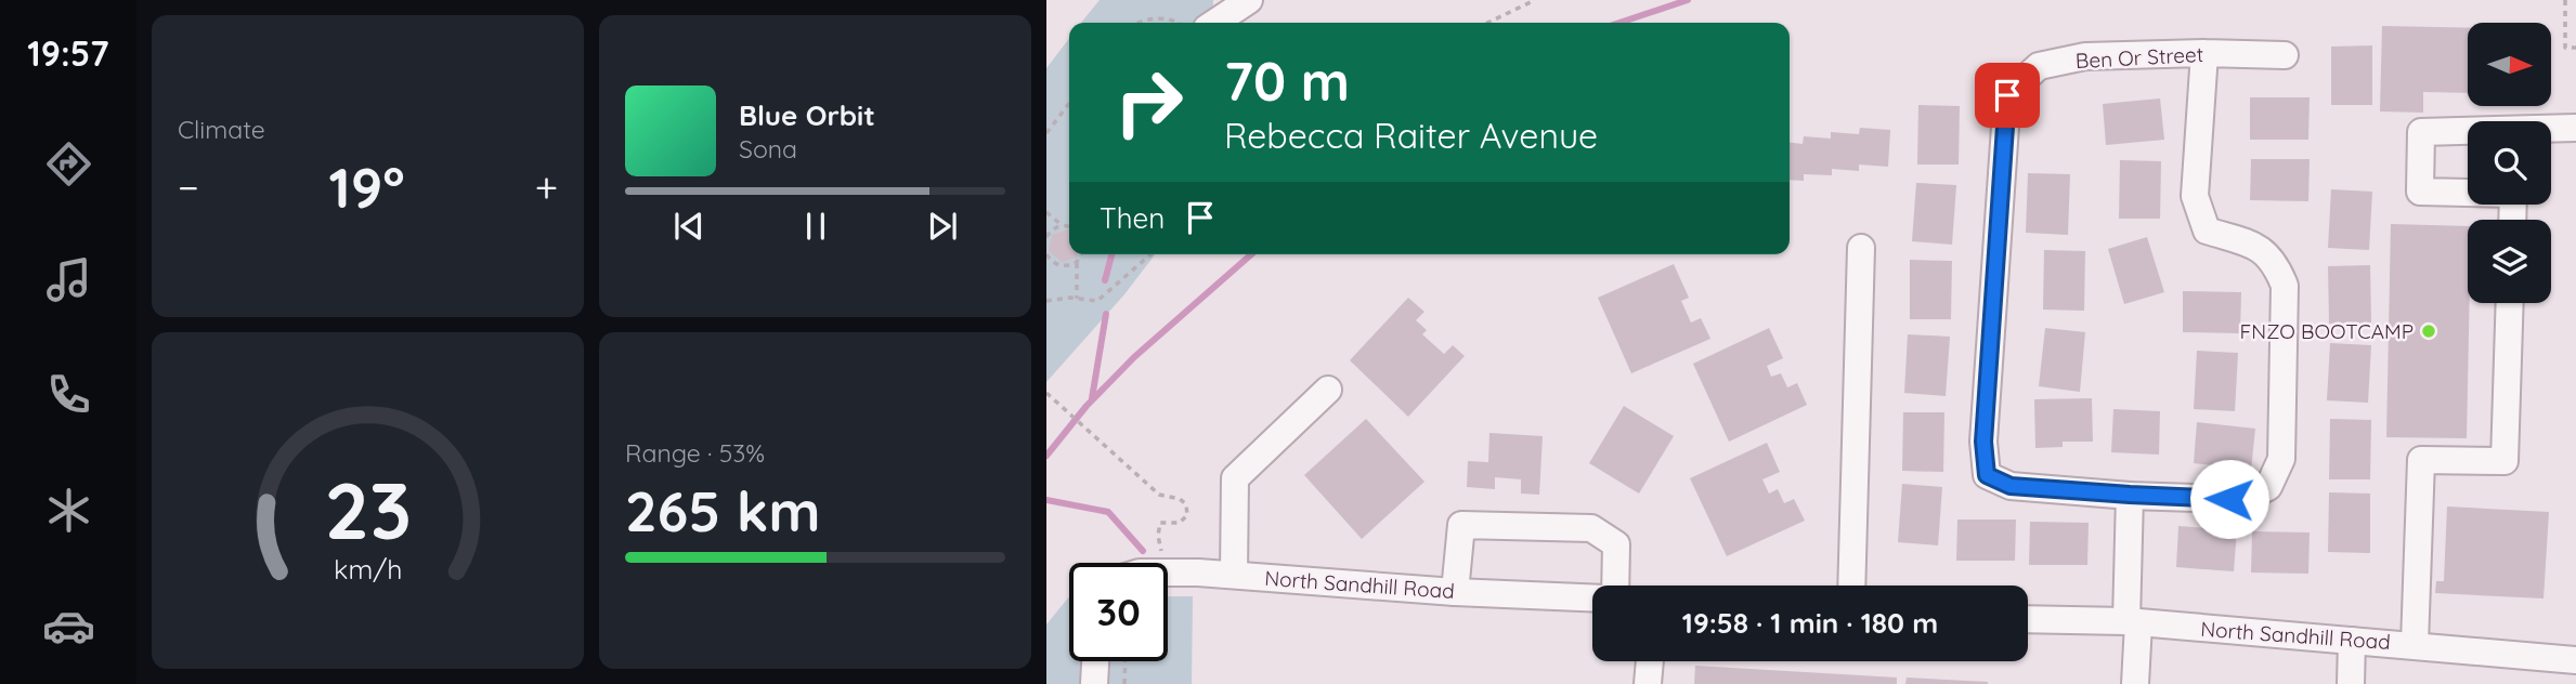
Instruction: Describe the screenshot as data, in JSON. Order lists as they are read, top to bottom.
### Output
{
  "streets": {
    "street": ["Ben Or Street", "North Sandhill Road"]
  },
  "places": ["FNZO BOOTCAMP"],
  "north": "right",
  "page": {
    "tabs": "19:57",
    "tile": [
      "Climate",
      ["Range · 53%", "265 km"]
    ],
    "turn": ["70 m", "Rebecca Raiter Avenue"],
    "song": ["Blue Orbit", "Sona"],
    "heat": ["−", "19°", "+"],
    "then": "Then",
    "limit": "30",
    "trip": "19:58 · 1 min · 180 m",
    "gauge": ["23", "km/h"]
  }
}
